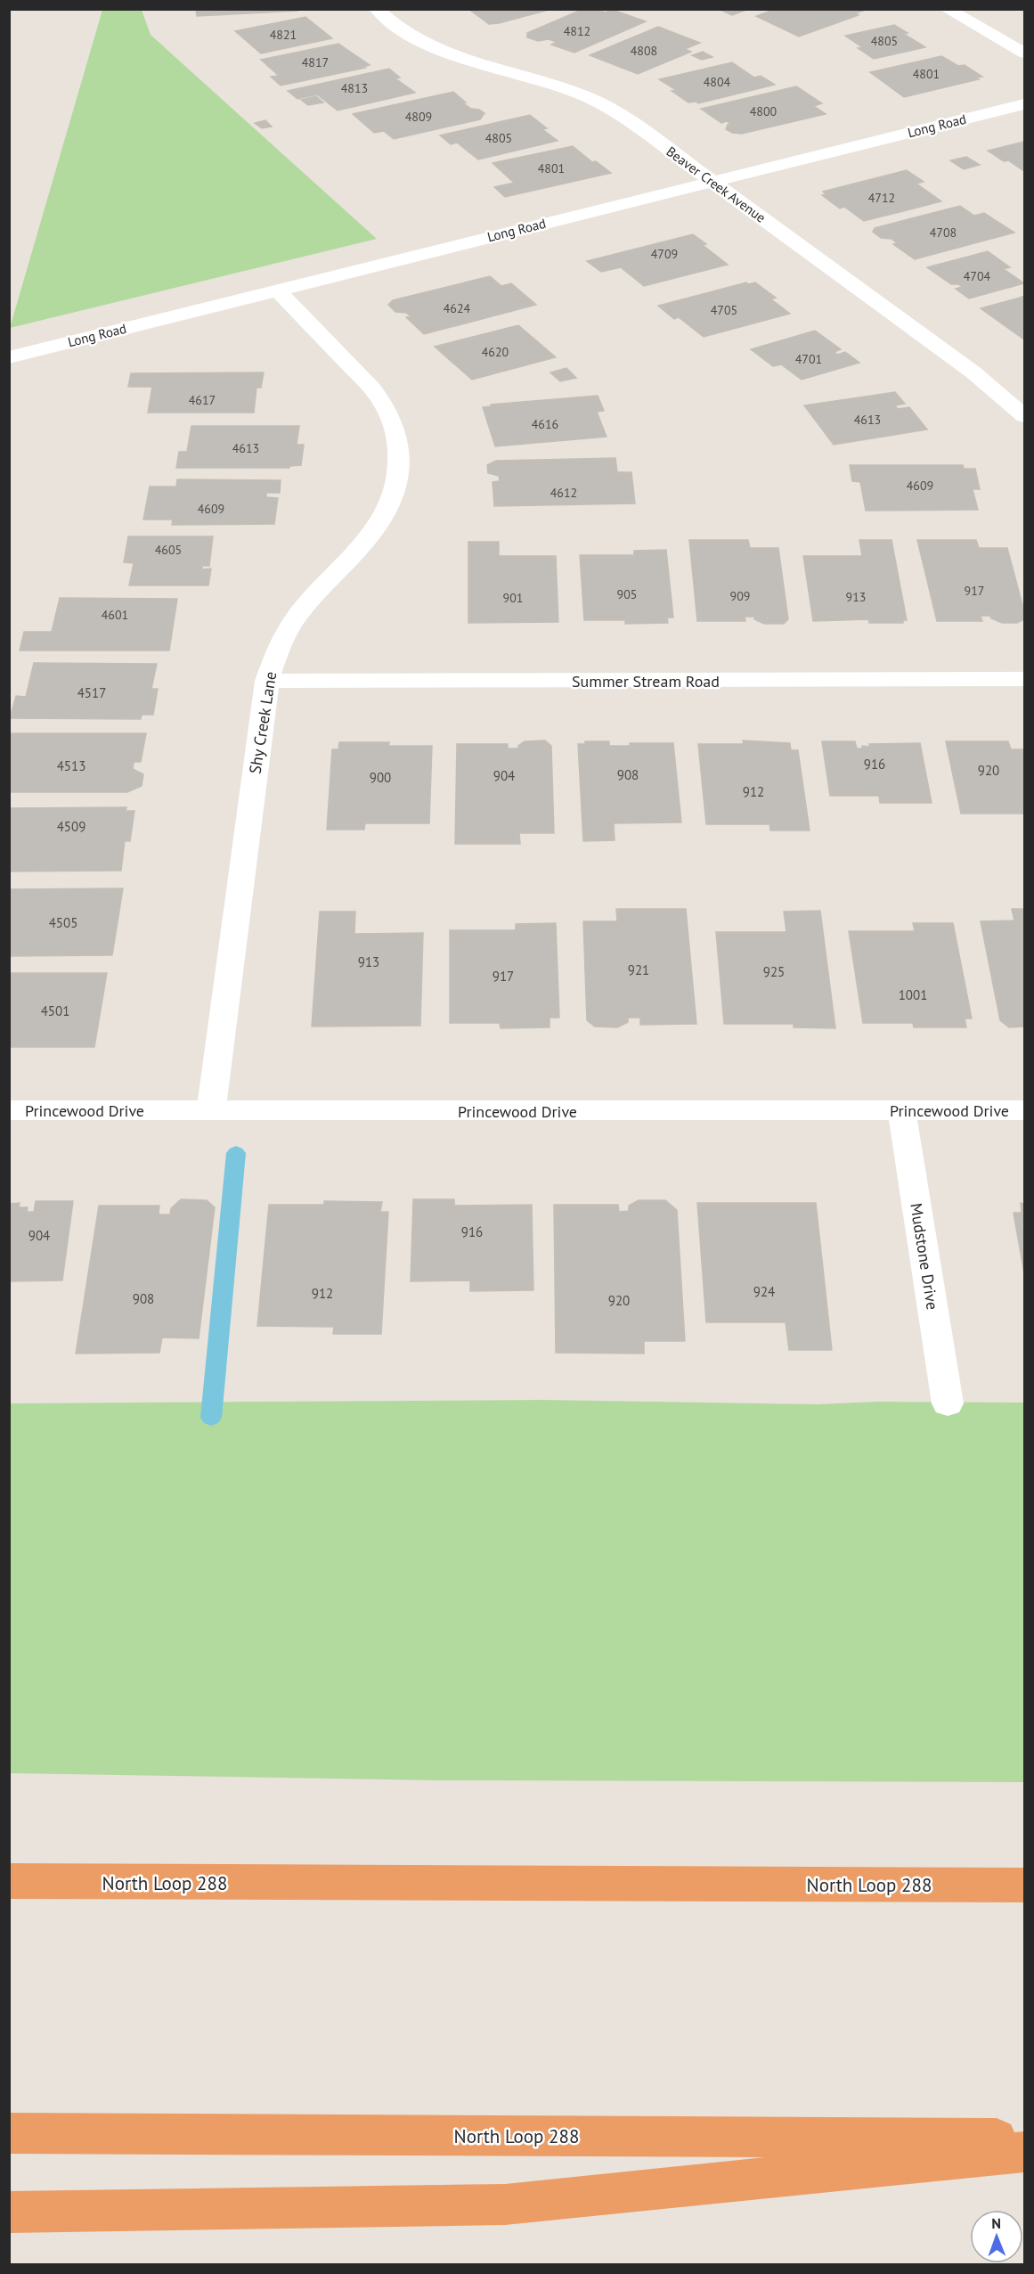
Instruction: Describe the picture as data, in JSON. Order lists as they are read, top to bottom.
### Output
{
  "streets": {
    "highway": ["North Loop 288"],
    "street": [
      "Long Road",
      "Beaver Creek Avenue",
      "Summer Stream Road",
      "Shy Creek Lane",
      "Princewood Drive",
      "Mudstone Drive"
    ]
  },
  "crossings": [
    ["Long Road", "Beaver Creek Avenue"],
    ["Long Road", "Shy Creek Lane"],
    ["Summer Stream Road", "Shy Creek Lane"],
    ["Shy Creek Lane", "Princewood Drive"],
    ["Princewood Drive", "Mudstone Drive"]
  ],
  "house_numbers": [
    "4812",
    "4821",
    "4805",
    "4808",
    "4817",
    "4801",
    "4804",
    "4813",
    "4800",
    "4809",
    "4805",
    "4801",
    "4712",
    "4708",
    "4709",
    "4704",
    "4624",
    "4705",
    "4620",
    "4701",
    "4617",
    "4613",
    "4616",
    "4613",
    "4609",
    "4612",
    "4609",
    "4605",
    "917",
    "905",
    "909",
    "913",
    "901",
    "4601",
    "4517",
    "916",
    "4513",
    "920",
    "908",
    "904",
    "900",
    "912",
    "4509",
    "4505",
    "913",
    "921",
    "925",
    "917",
    "1001",
    "4501",
    "916",
    "904",
    "924",
    "912",
    "908",
    "920"
  ],
  "north": "top"
}
